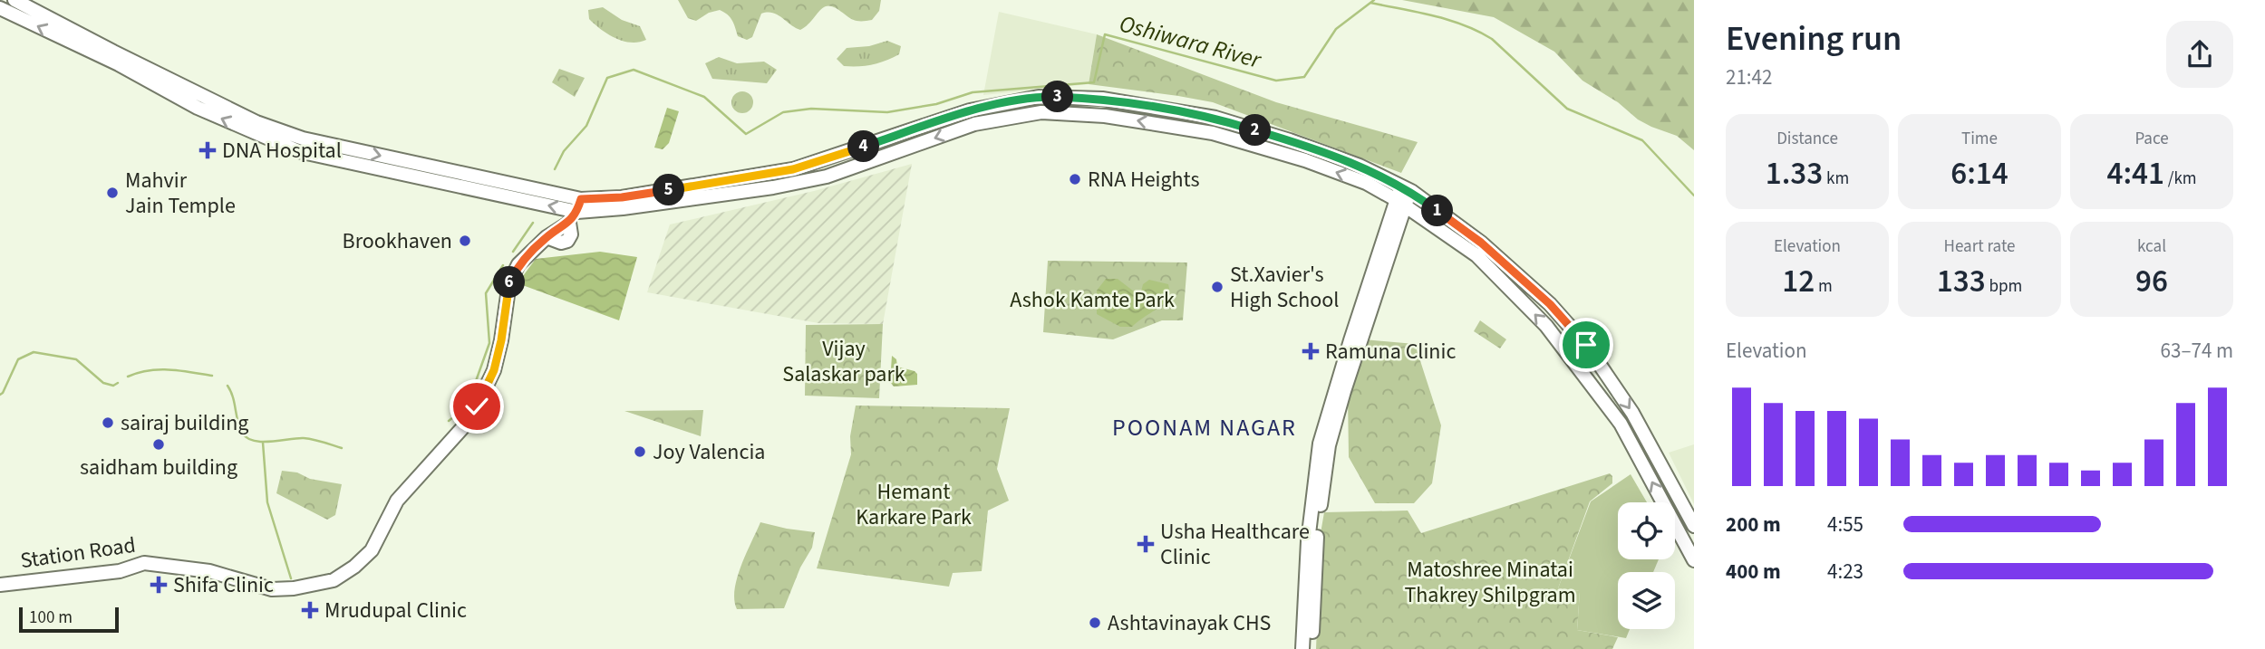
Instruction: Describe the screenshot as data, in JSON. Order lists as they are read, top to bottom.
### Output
{
  "streets": {
    "main road": ["Station Road"]
  },
  "districts": ["POONAM NAGAR"],
  "water": ["Oshiwara River"],
  "parks": [
    "Ashok Kamte Park",
    "Vijay Salaskar park",
    "Hemant Karkare Park",
    "Matoshree Minatai Thakrey Shilpgram"
  ],
  "places": {
    "health": [
      "DNA Hospital",
      "Ramuna Clinic",
      "Usha Healthcare Clinic",
      "Shifa Clinic",
      "Mrudupal Clinic"
    ],
    "other": [
      "RNA Heights",
      "Mahvir Jain Temple",
      "Brookhaven",
      "St.Xavier's High School",
      "sairaj building",
      "saidham building",
      "Joy Valencia",
      "Ashtavinayak CHS"
    ]
  },
  "scale_bar": "100 m",
  "page": {
    "heading": ["Evening run", "21:42"],
    "pins": [
      "3",
      "2",
      "4",
      "5",
      "1",
      "6"
    ],
    "stats": [
      ["Distance", "1.33 km"],
      ["Time", "6:14"],
      ["Pace", "4:41 /km"],
      ["Elevation", "12 m"],
      ["Heart rate", "133 bpm"],
      ["kcal", "96"]
    ],
    "chart": ["Elevation", "63–74 m"],
    "list": [
      {
        "name": "200 m",
        "note": "4:55"
      },
      {
        "name": "400 m",
        "note": "4:23"
      }
    ],
    "scale": "100 m"
  }
}
